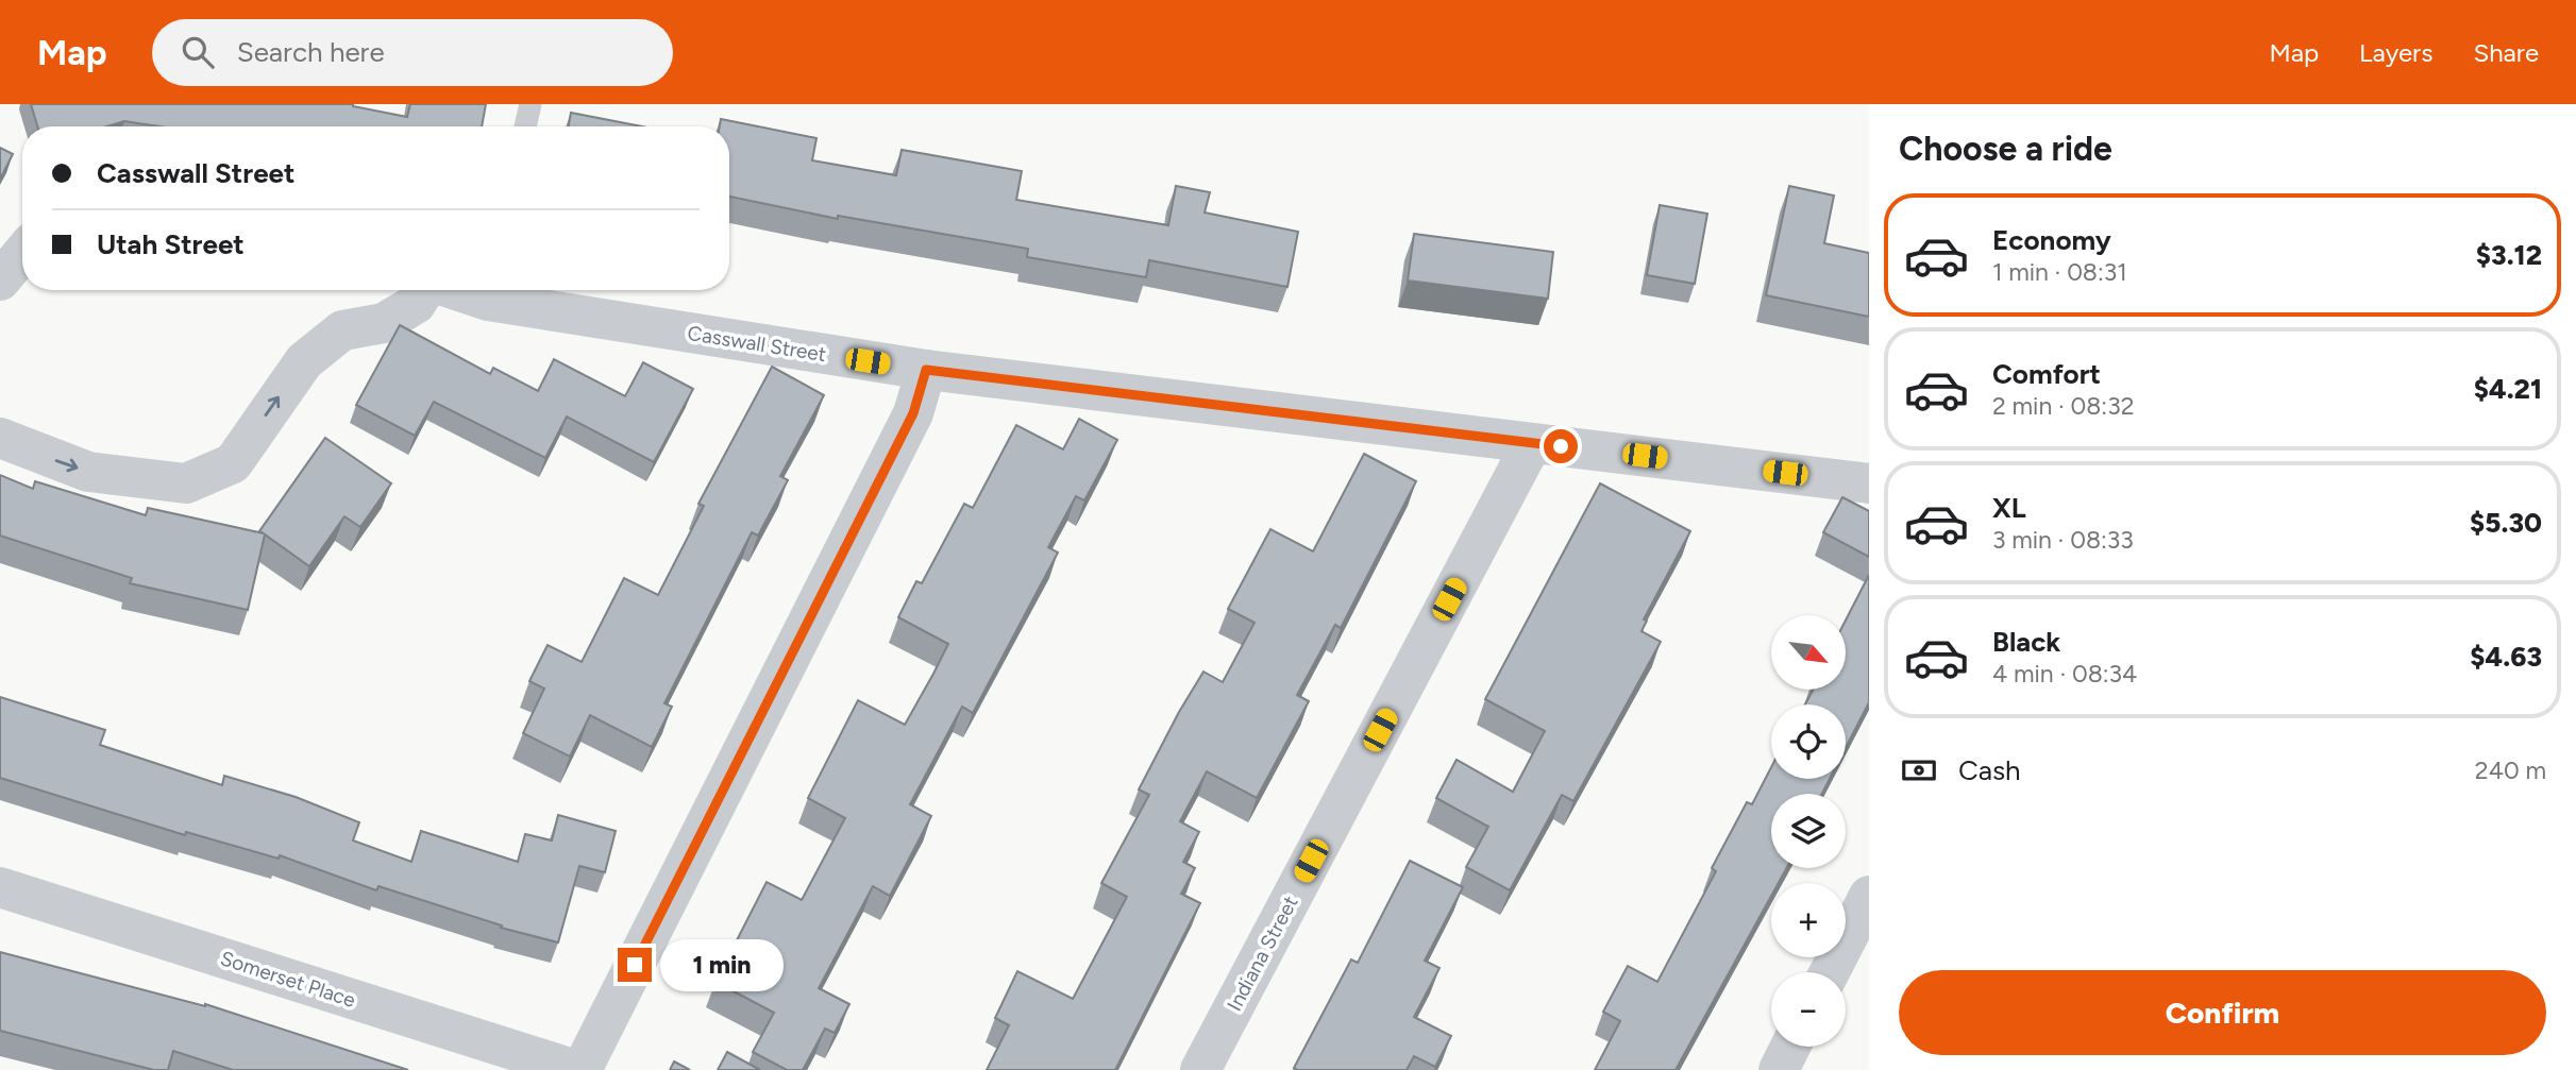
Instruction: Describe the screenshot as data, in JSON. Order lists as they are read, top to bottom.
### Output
{
  "streets": {
    "street": ["Casswall Street", "Indiana Street", "Somerset Place"]
  },
  "crossings": [
    ["Casswall Street", "Indiana Street"]
  ],
  "north": "bottom right",
  "page": {
    "header": "Map",
    "search": "Search here",
    "nav": ["Map", "Layers", "Share"],
    "heading": "Choose a ride",
    "banner": ["Casswall Street", "Utah Street"],
    "list": [
      {
        "name": "Economy",
        "note": "1 min · 08:31",
        "value": "$3.12"
      },
      {
        "name": "Comfort",
        "note": "2 min · 08:32",
        "value": "$4.21"
      },
      {
        "name": "XL",
        "note": "3 min · 08:33",
        "value": "$5.30"
      },
      {
        "name": "Black",
        "note": "4 min · 08:34",
        "value": "$4.63"
      }
    ],
    "map_buttons": ["+", "−"],
    "pay": ["Cash", "240 m"],
    "bubble": "1 min",
    "buttons": "Confirm"
  }
}
